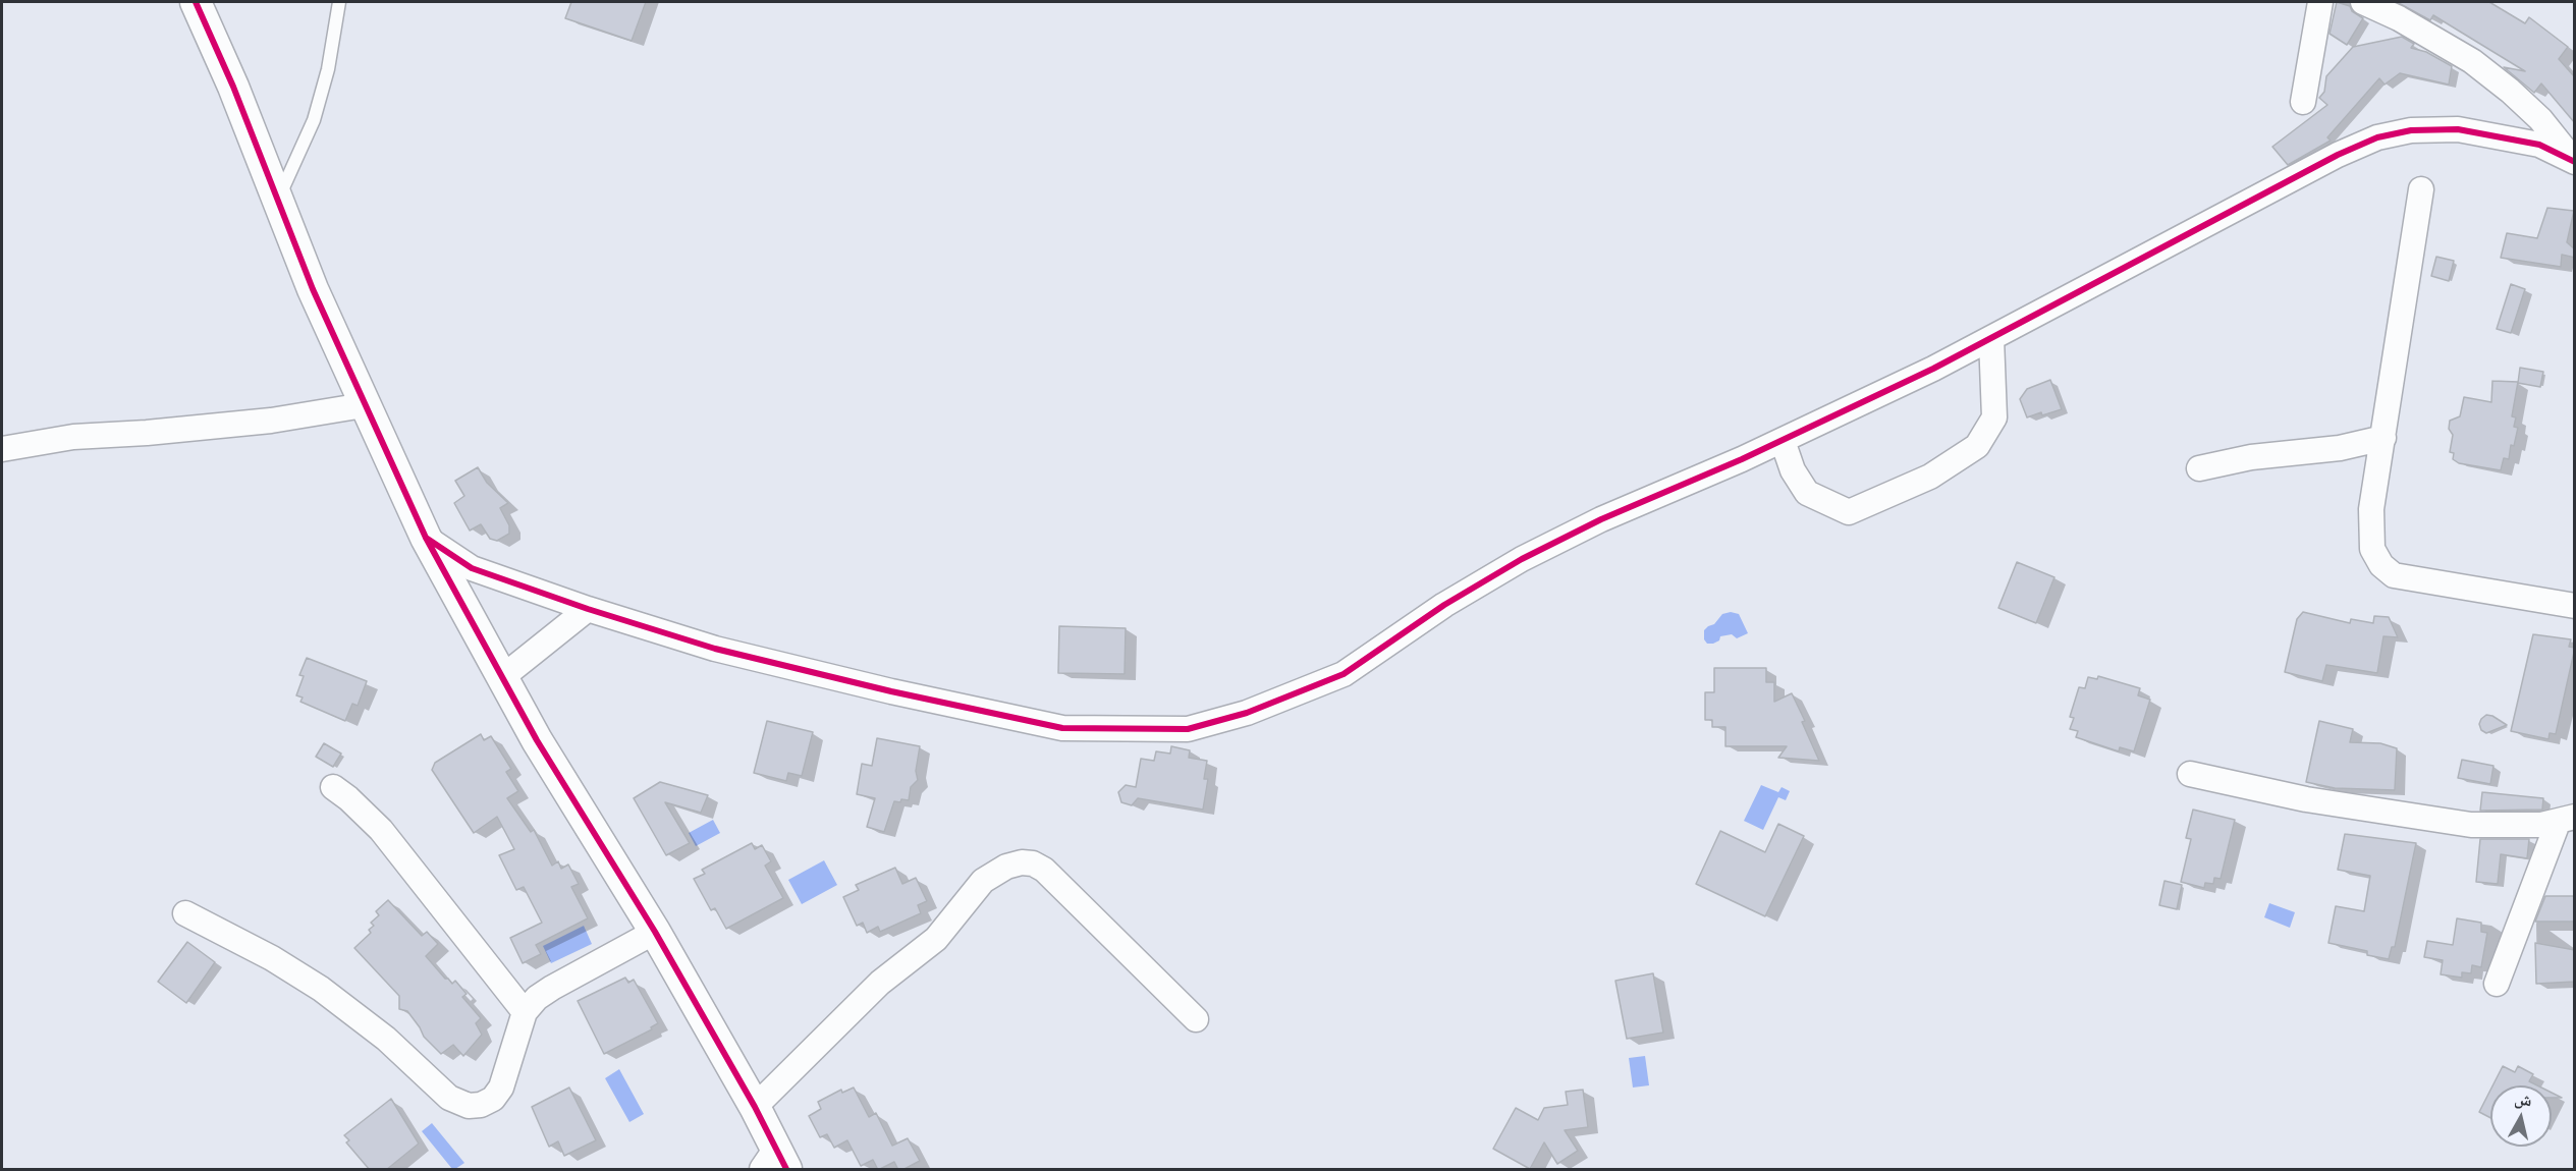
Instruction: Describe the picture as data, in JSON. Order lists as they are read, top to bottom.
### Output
{
  "north": "top"
}
